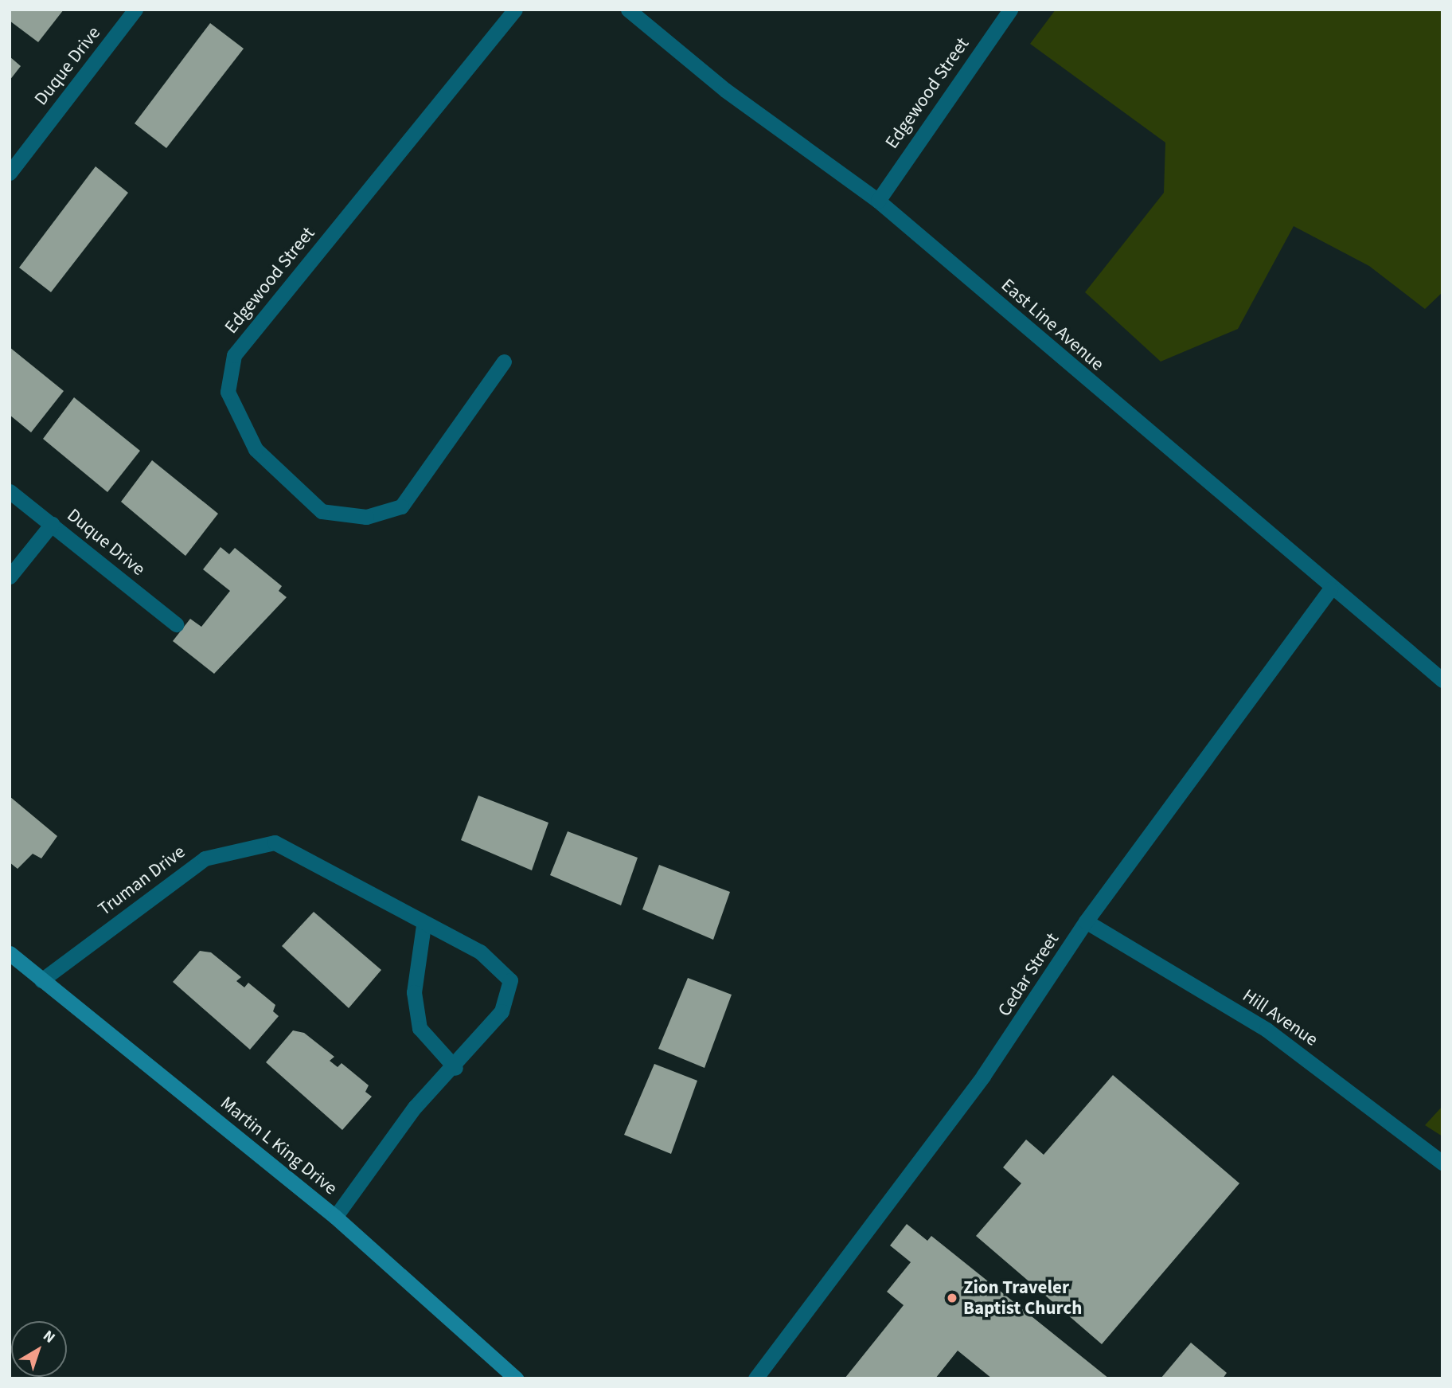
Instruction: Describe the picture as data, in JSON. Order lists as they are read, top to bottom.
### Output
{
  "streets": {
    "main road": ["Martin L King Drive"],
    "street": [
      "Duque Drive",
      "Edgewood Street",
      "East Line Avenue",
      "Truman Drive",
      "Cedar Street",
      "Hill Avenue"
    ]
  },
  "crossings": [
    ["Edgewood Street", "East Line Avenue"],
    ["East Line Avenue", "Cedar Street"],
    ["Truman Drive", "Martin L King Drive"],
    ["Cedar Street", "Hill Avenue"]
  ],
  "places": ["Zion Traveler Baptist Church"],
  "north": "top right"
}
